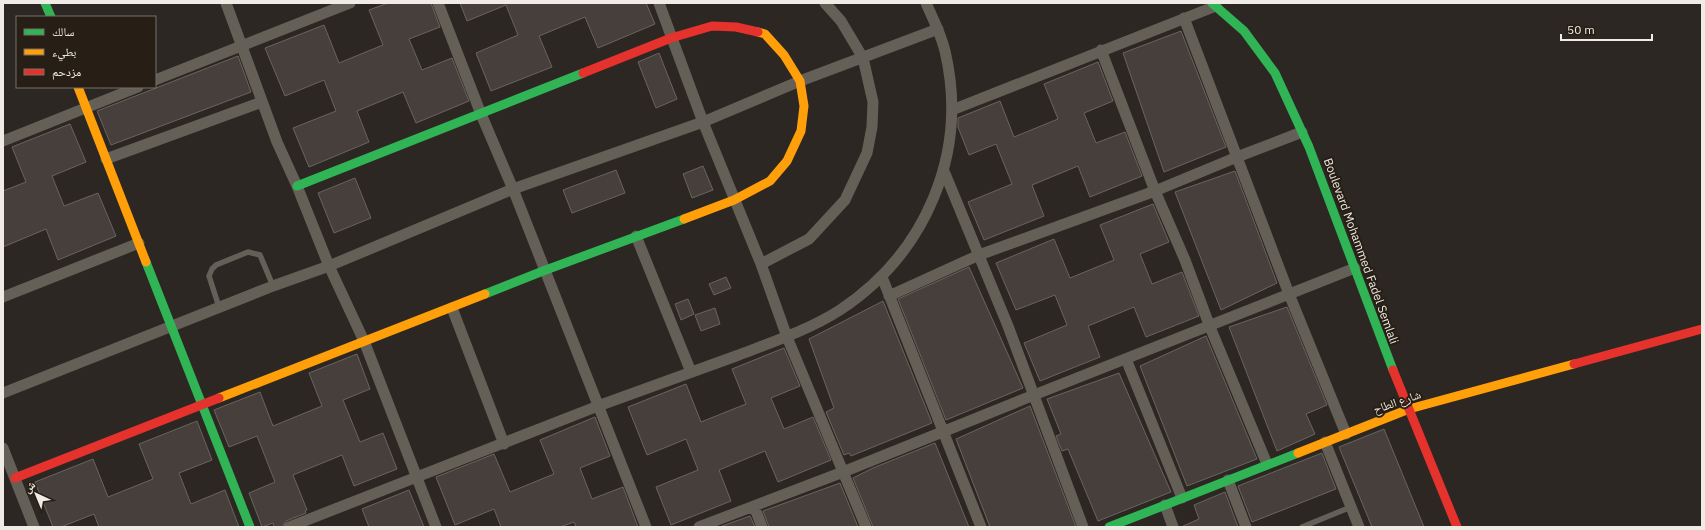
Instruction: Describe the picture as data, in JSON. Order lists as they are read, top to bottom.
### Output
{
  "streets": {
    "street": ["Boulevard Mohammed Fadel Semlali", "شارع الطاح"]
  },
  "crossings": [
    ["Boulevard Mohammed Fadel Semlali", "شارع الطاح"]
  ],
  "legend": ["سالك", "بطيء", "مزدحم"],
  "scale_bar": "50 m",
  "north": "top left"
}
